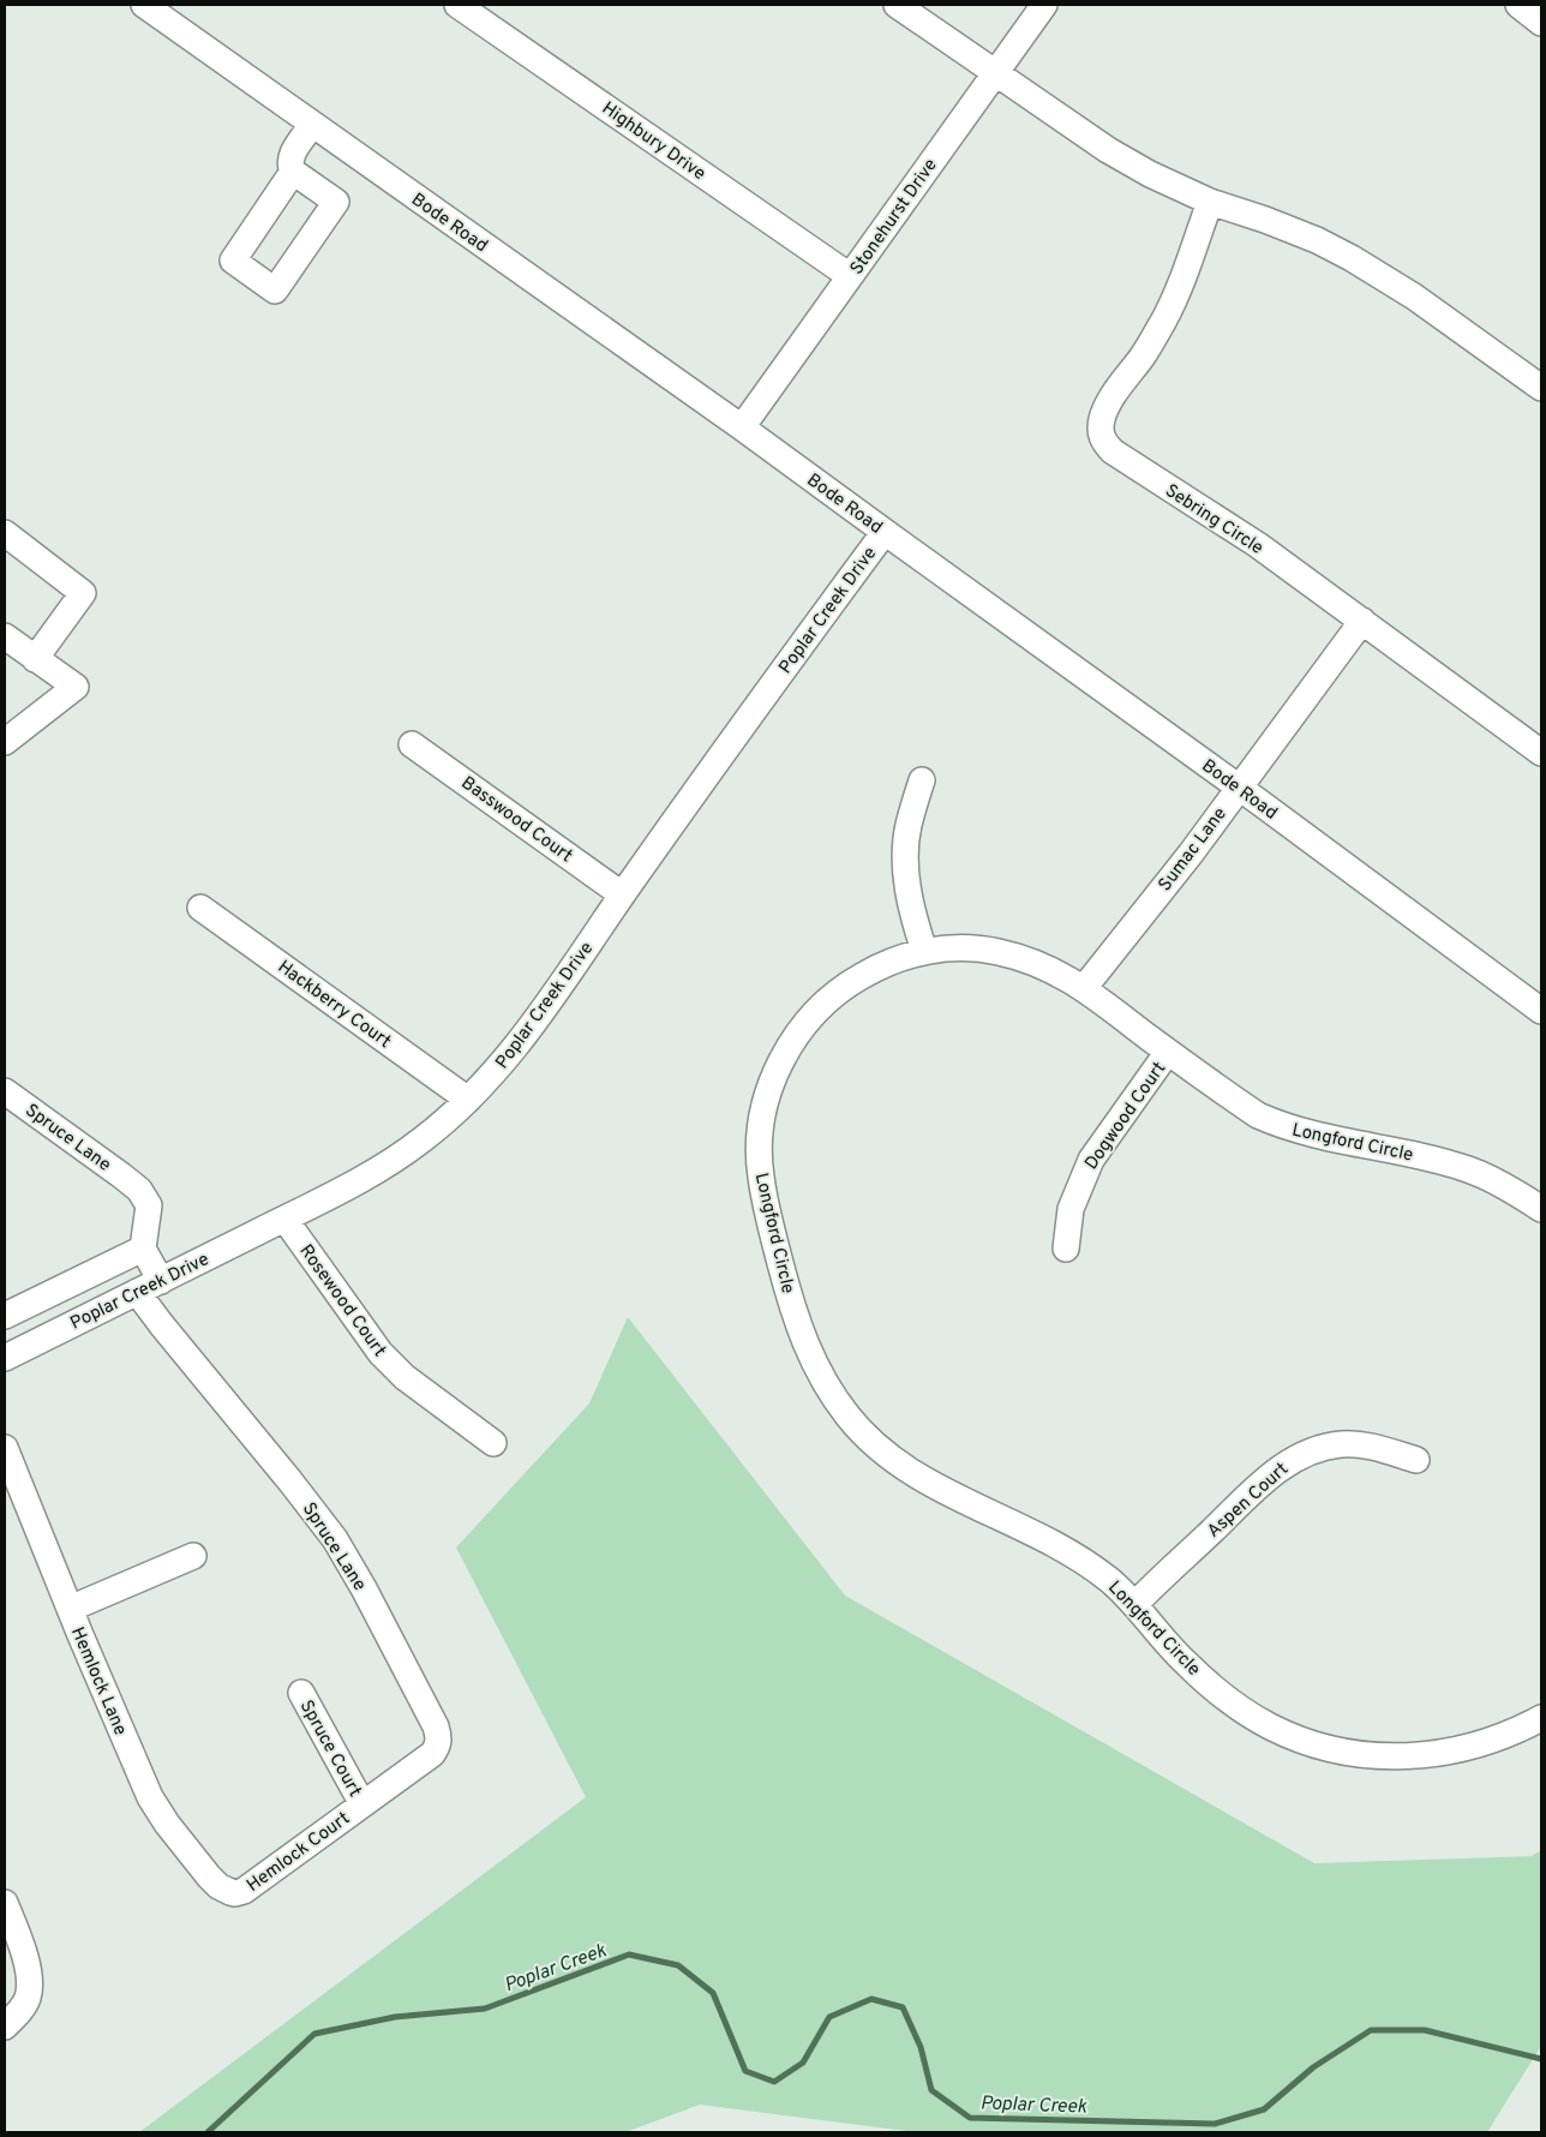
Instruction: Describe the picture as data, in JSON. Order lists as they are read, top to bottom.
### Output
{
  "streets": {
    "street": [
      "Highbury Drive",
      "Stonehurst Drive",
      "Bode Road",
      "Sebring Circle",
      "Poplar Creek Drive",
      "Basswood Court",
      "Sumac Lane",
      "Hackberry Court",
      "Dogwood Court",
      "Spruce Lane",
      "Longford Circle",
      "Rosewood Court",
      "Aspen Court",
      "Hemlock Lane",
      "Spruce Court",
      "Hemlock Court"
    ]
  },
  "crossings": [
    ["Highbury Drive", "Stonehurst Drive"],
    ["Stonehurst Drive", "Bode Road"],
    ["Bode Road", "Poplar Creek Drive"],
    ["Bode Road", "Sumac Lane"],
    ["Sebring Circle", "Sumac Lane"],
    ["Poplar Creek Drive", "Basswood Court"],
    ["Poplar Creek Drive", "Hackberry Court"],
    ["Poplar Creek Drive", "Spruce Lane"],
    ["Poplar Creek Drive", "Rosewood Court"],
    ["Sumac Lane", "Longford Circle"],
    ["Dogwood Court", "Longford Circle"],
    ["Spruce Lane", "Spruce Court"],
    ["Spruce Lane", "Hemlock Court"],
    ["Longford Circle", "Aspen Court"],
    ["Hemlock Lane", "Hemlock Court"],
    ["Spruce Court", "Hemlock Court"]
  ],
  "water": ["Poplar Creek"]
}
